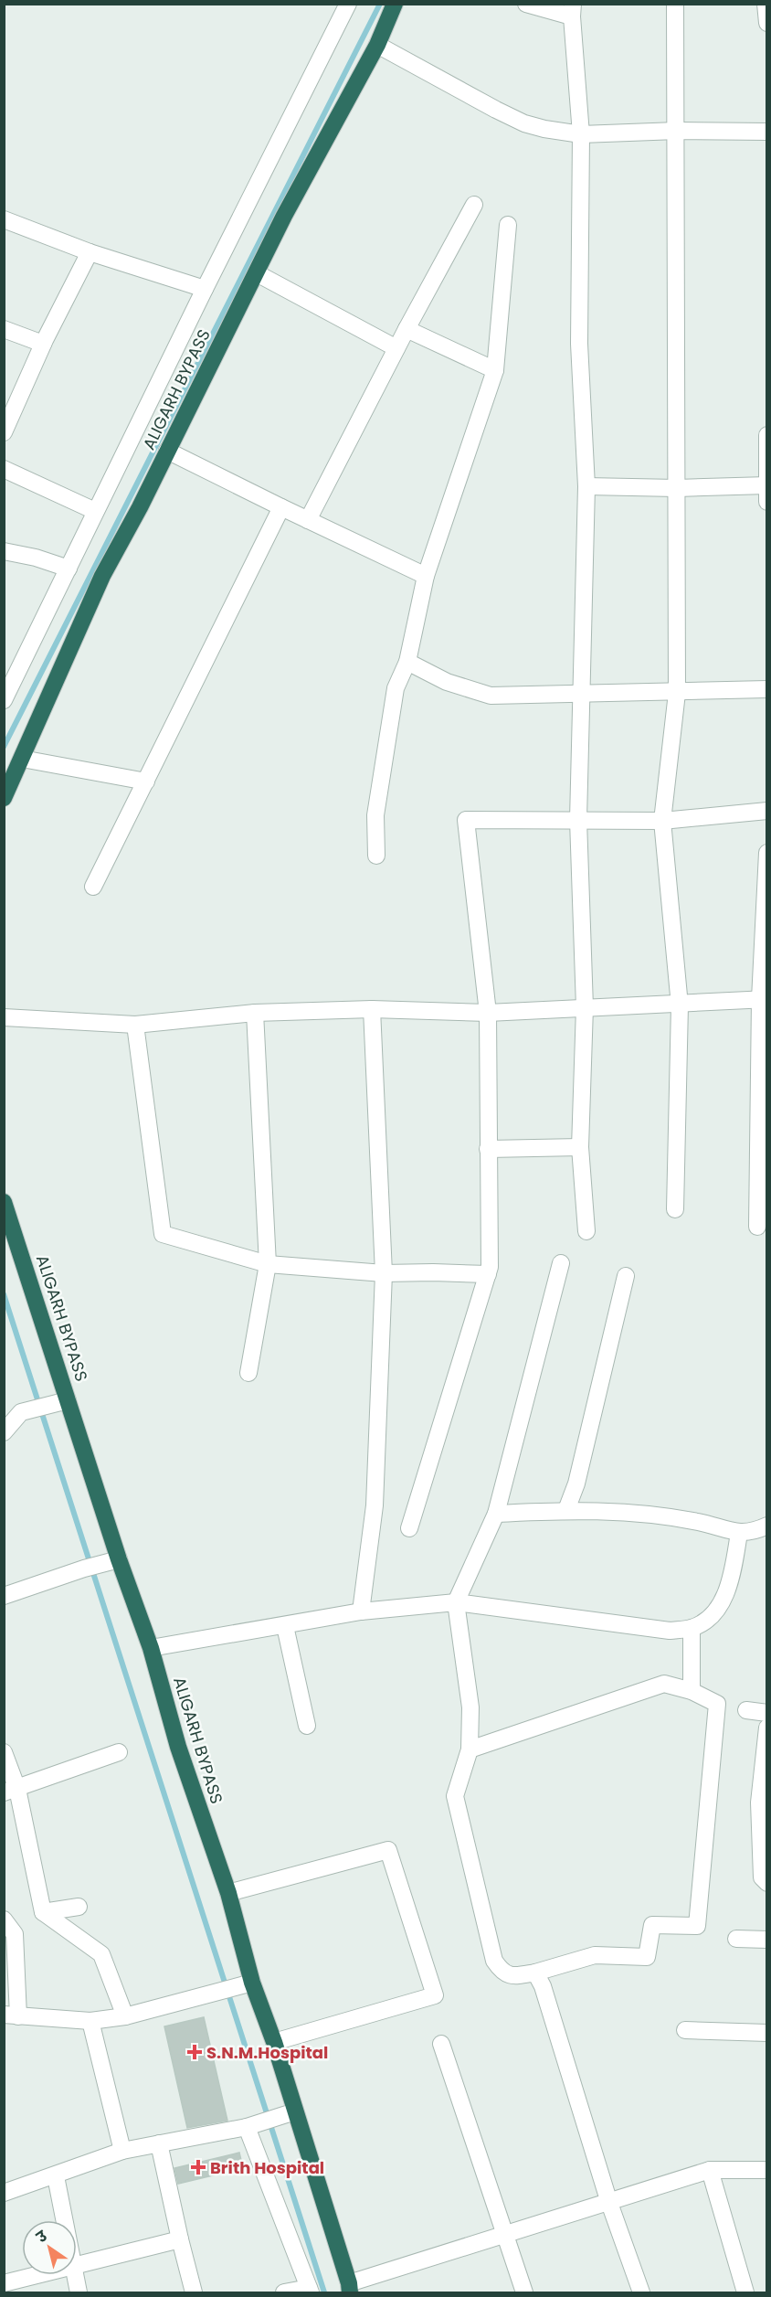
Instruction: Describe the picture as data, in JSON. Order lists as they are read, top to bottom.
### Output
{
  "streets": {
    "highway": ["ALIGARH BYPASS"]
  },
  "places": {
    "health": ["S.N.M.Hospital", "Brith Hospital"]
  },
  "north": "top left"
}
